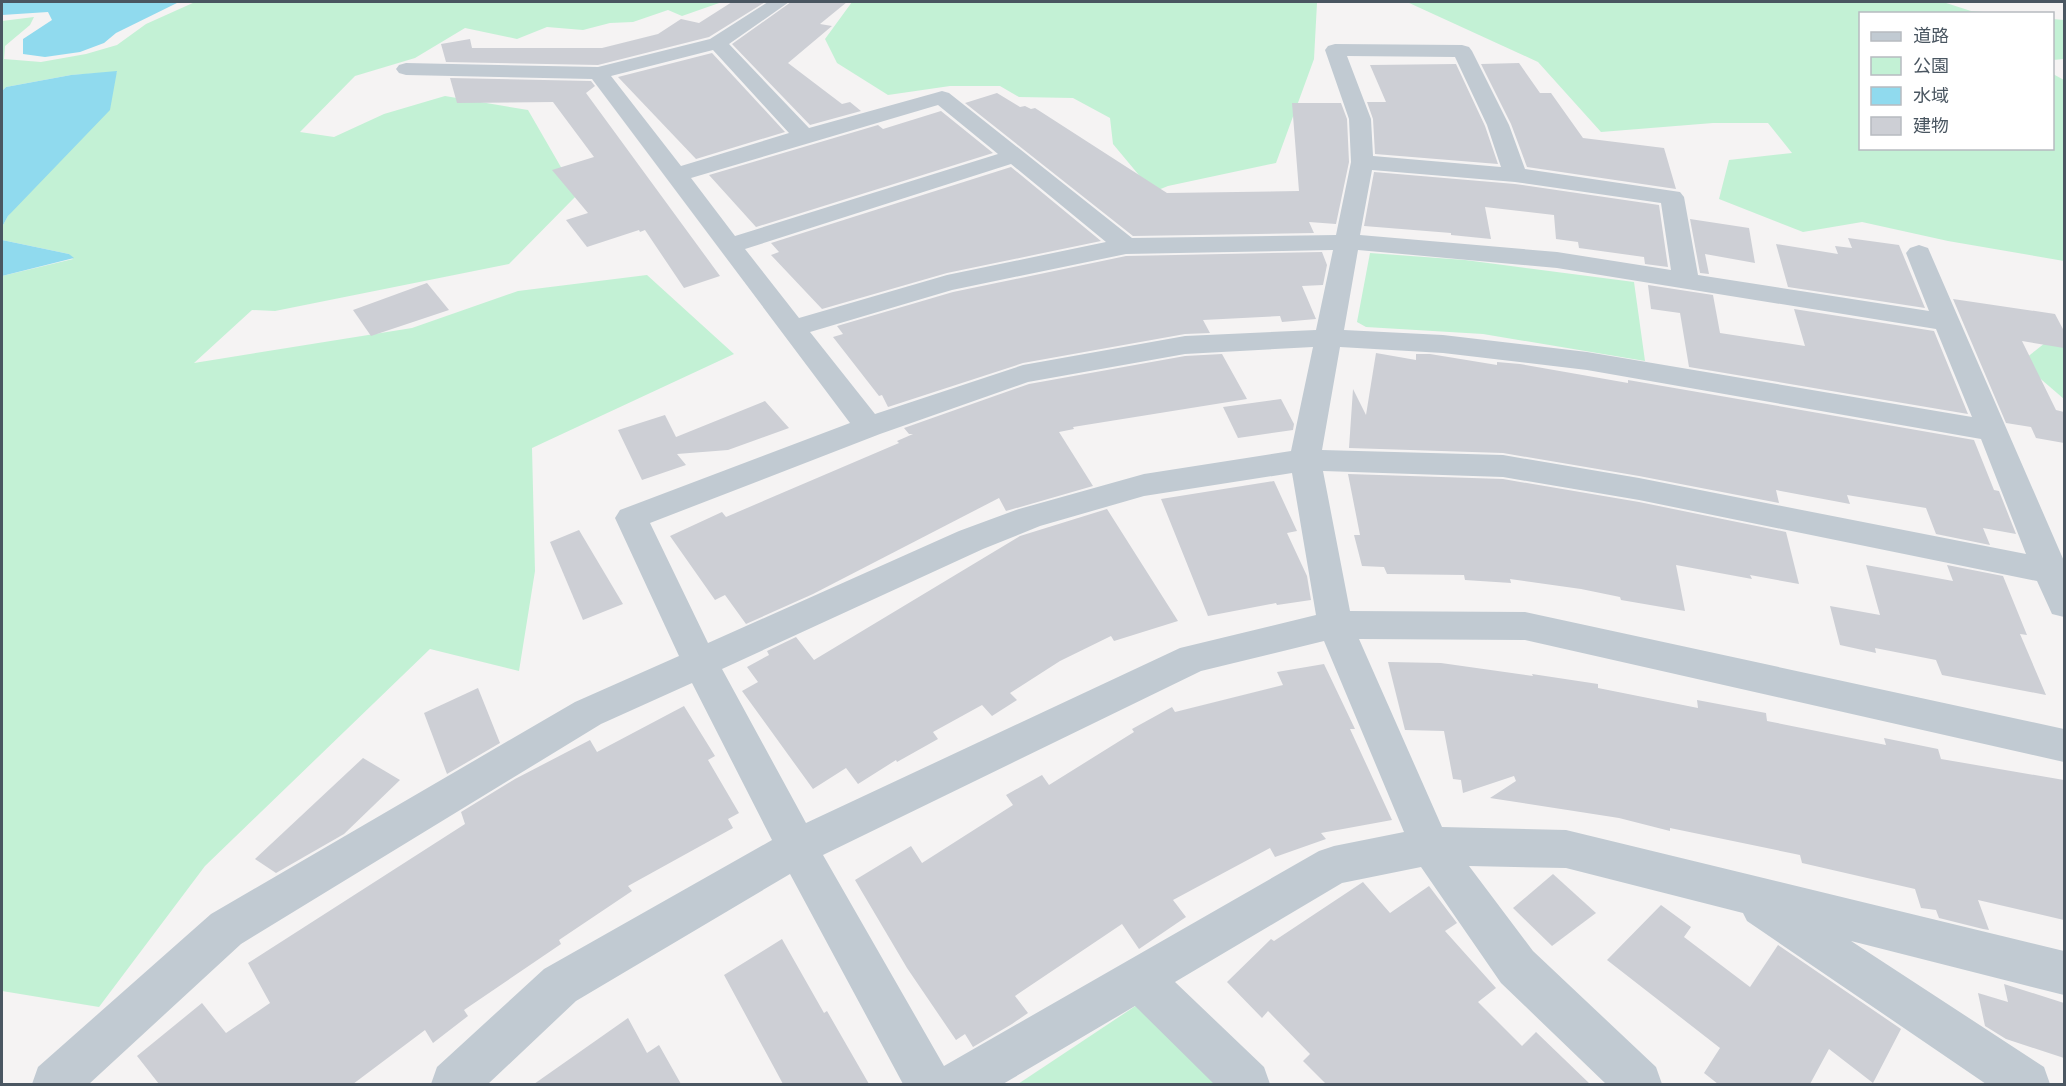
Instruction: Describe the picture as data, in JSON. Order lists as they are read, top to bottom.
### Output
{
  "legend": [
    "道路",
    "公園",
    "水域",
    "建物"
  ]
}
